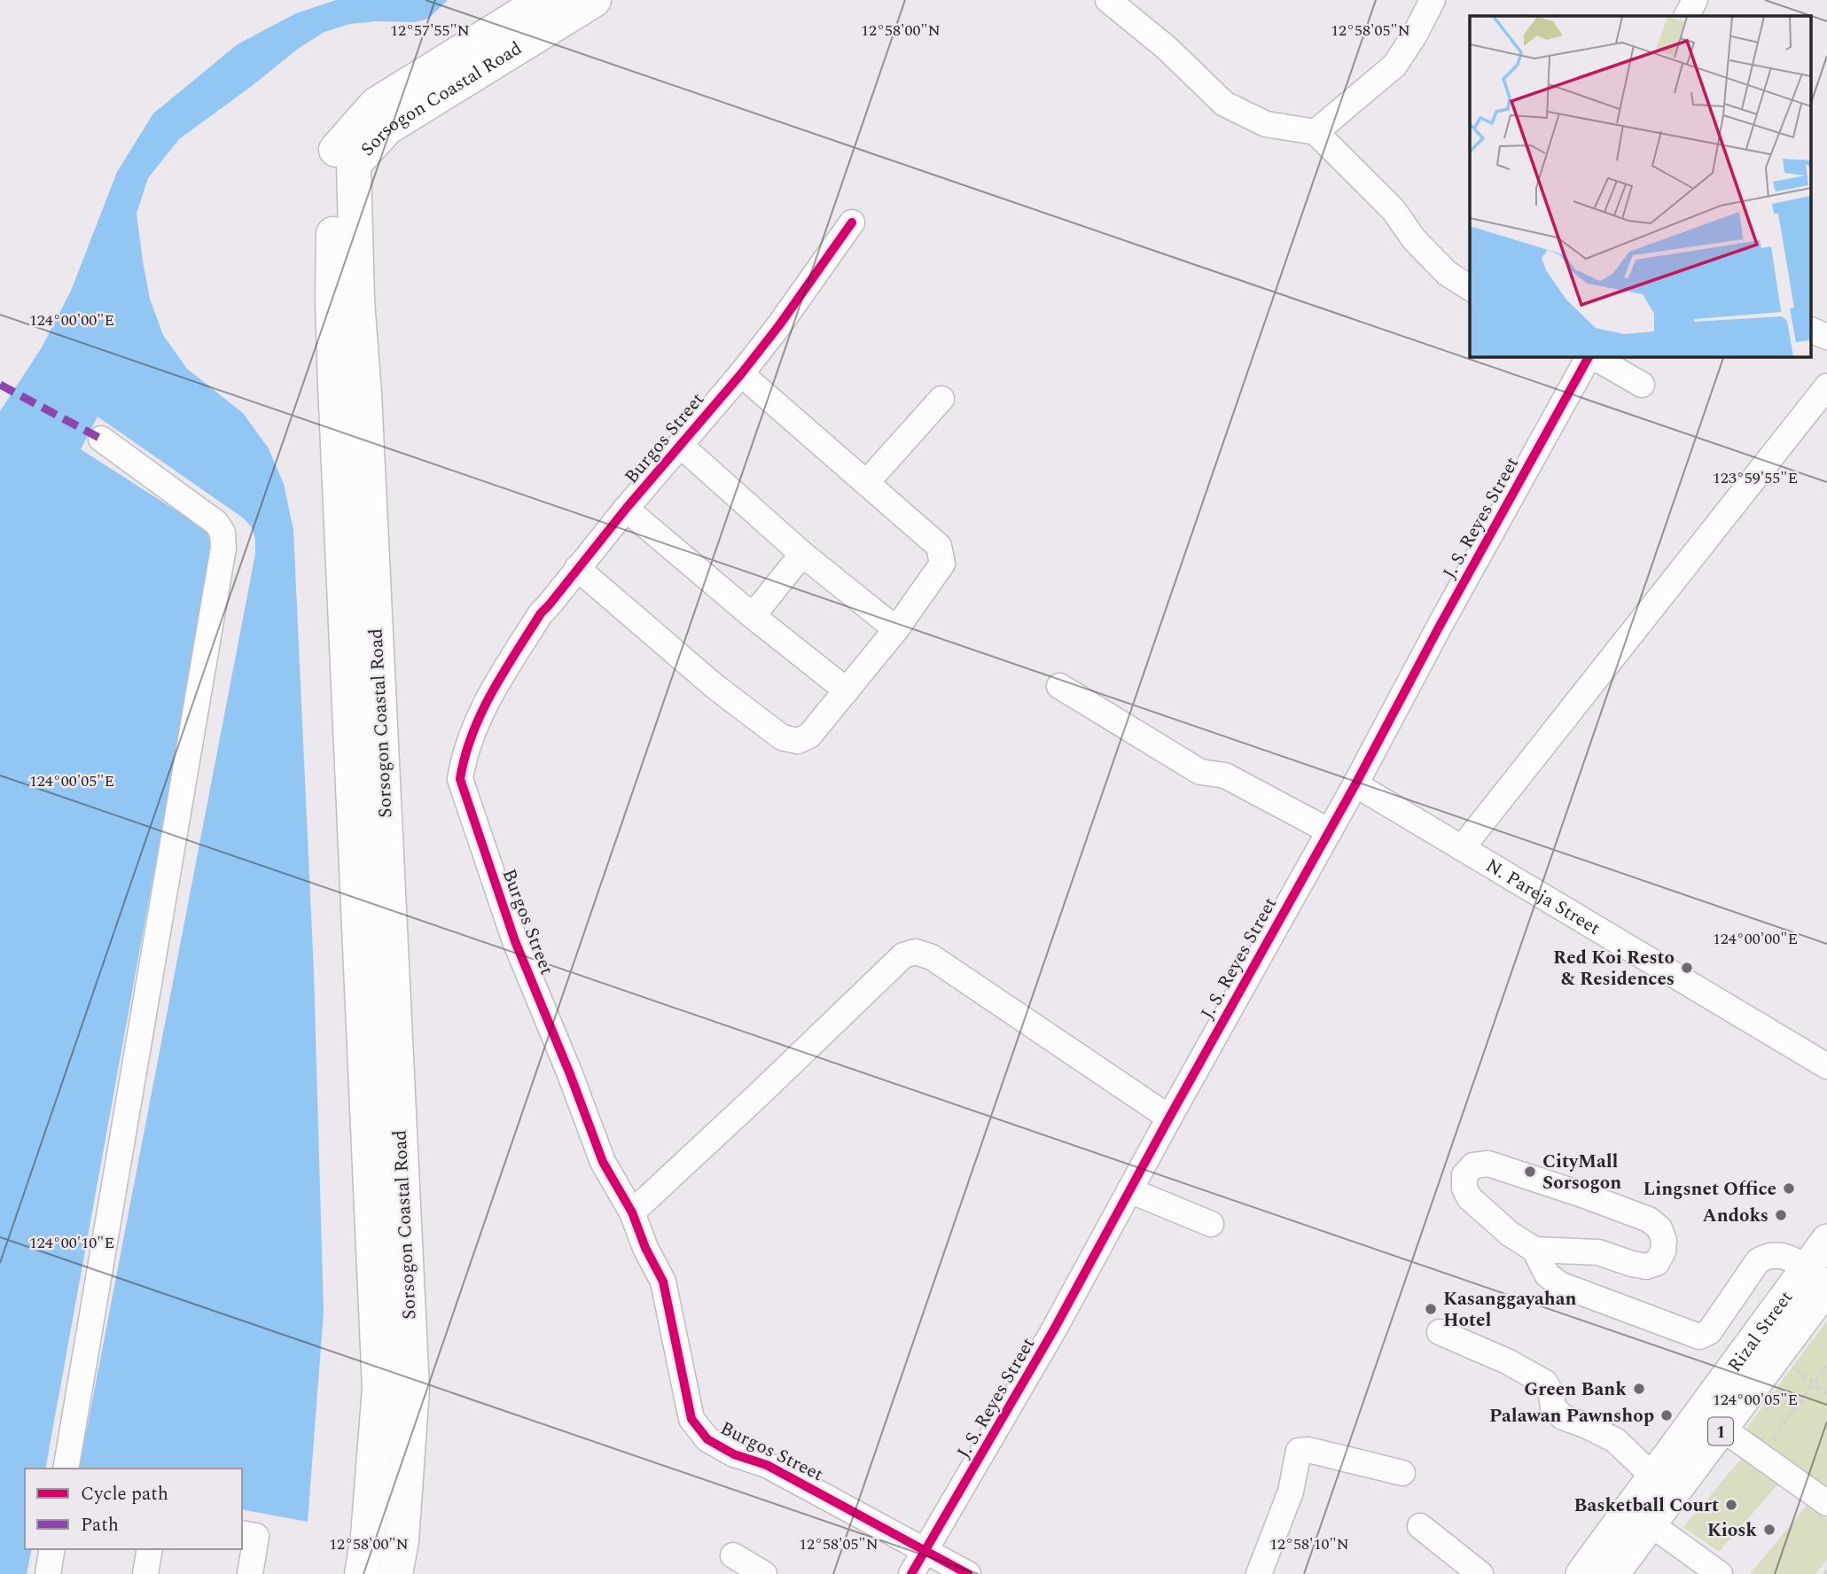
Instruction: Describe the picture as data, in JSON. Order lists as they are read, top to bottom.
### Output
{
  "streets": {
    "highway": ["Sorsogon Coastal Road"],
    "main road": ["Rizal Street", "1"],
    "street": ["Burgos Street", "J. S. Reyes Street", "N. Pareja Street"]
  },
  "crossings": [
    ["Burgos Street", "J. S. Reyes Street"],
    ["J. S. Reyes Street", "N. Pareja Street"]
  ],
  "places": [
    "Red Koi Resto & Residences",
    "CityMall Sorsogon",
    "Lingsnet Office",
    "Andoks",
    "Kasanggayahan Hotel",
    "Green Bank",
    "Palawan Pawnshop",
    "Basketball Court",
    "Kiosk"
  ],
  "legend": ["Cycle path", "Path"],
  "coordinates": [
    "12°58'00\"N",
    "12°57'55\"N",
    "12°58'05\"N",
    "124°00'00\"E",
    "123°59'55\"E",
    "124°00'05\"E",
    "124°00'10\"E",
    "12°58'10\"N"
  ]
}
